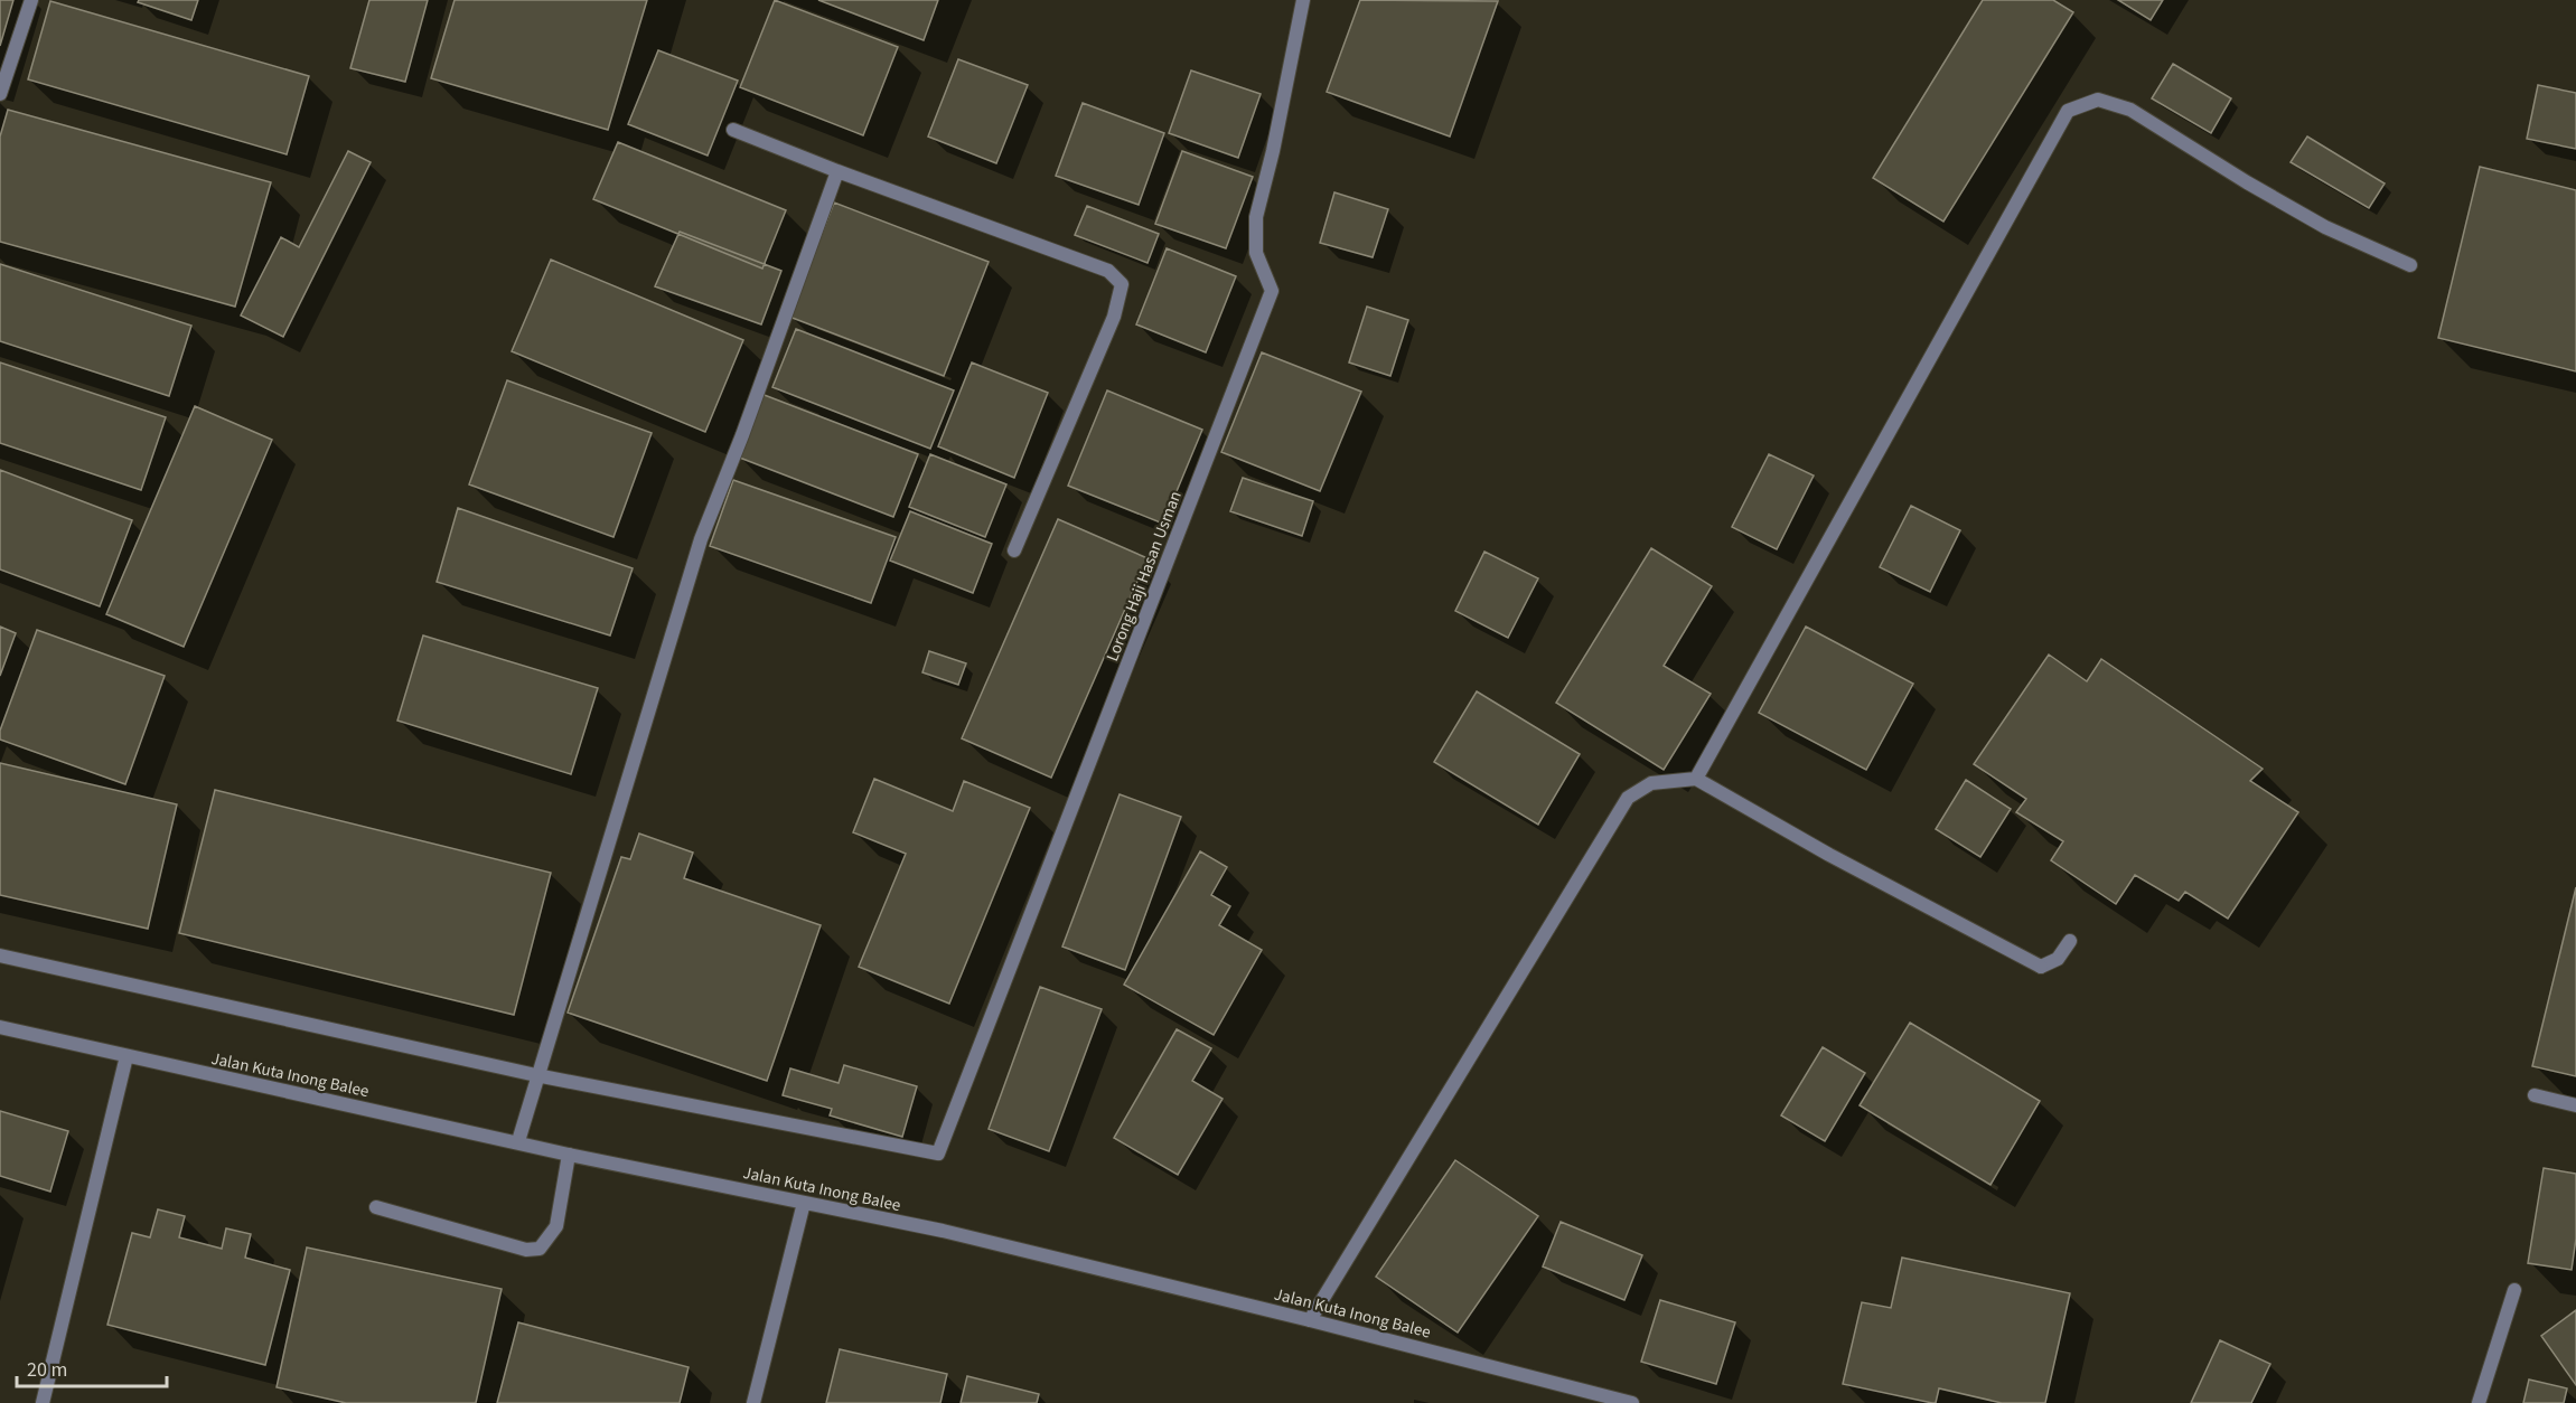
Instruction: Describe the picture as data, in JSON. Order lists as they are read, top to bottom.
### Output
{
  "streets": {
    "street": ["Lorong Haji Hasan Usman", "Jalan Kuta Inong Balee"]
  },
  "scale_bar": "20 m"
}
